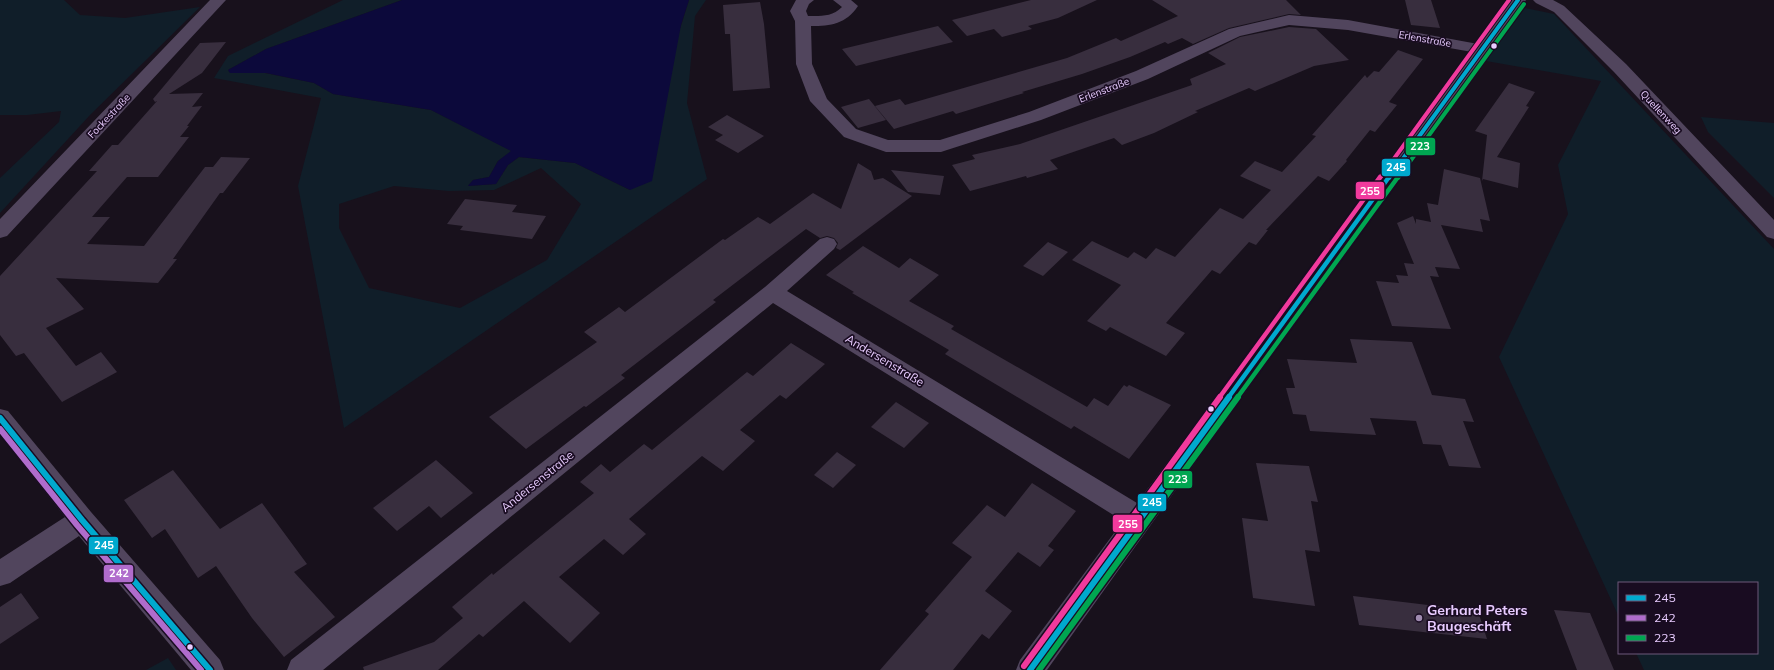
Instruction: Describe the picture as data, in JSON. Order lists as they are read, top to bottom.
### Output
{
  "streets": {
    "street": [
      "Erlenstraße",
      "Quellenweg",
      "Fockestraße",
      "Andersenstraße"
    ]
  },
  "places": ["Gerhard Peters Baugeschäft"],
  "lines": [
    "transit line 245",
    "transit line 255",
    "transit line 223",
    "transit line 242"
  ],
  "legend": ["245", "242", "223"]
}
